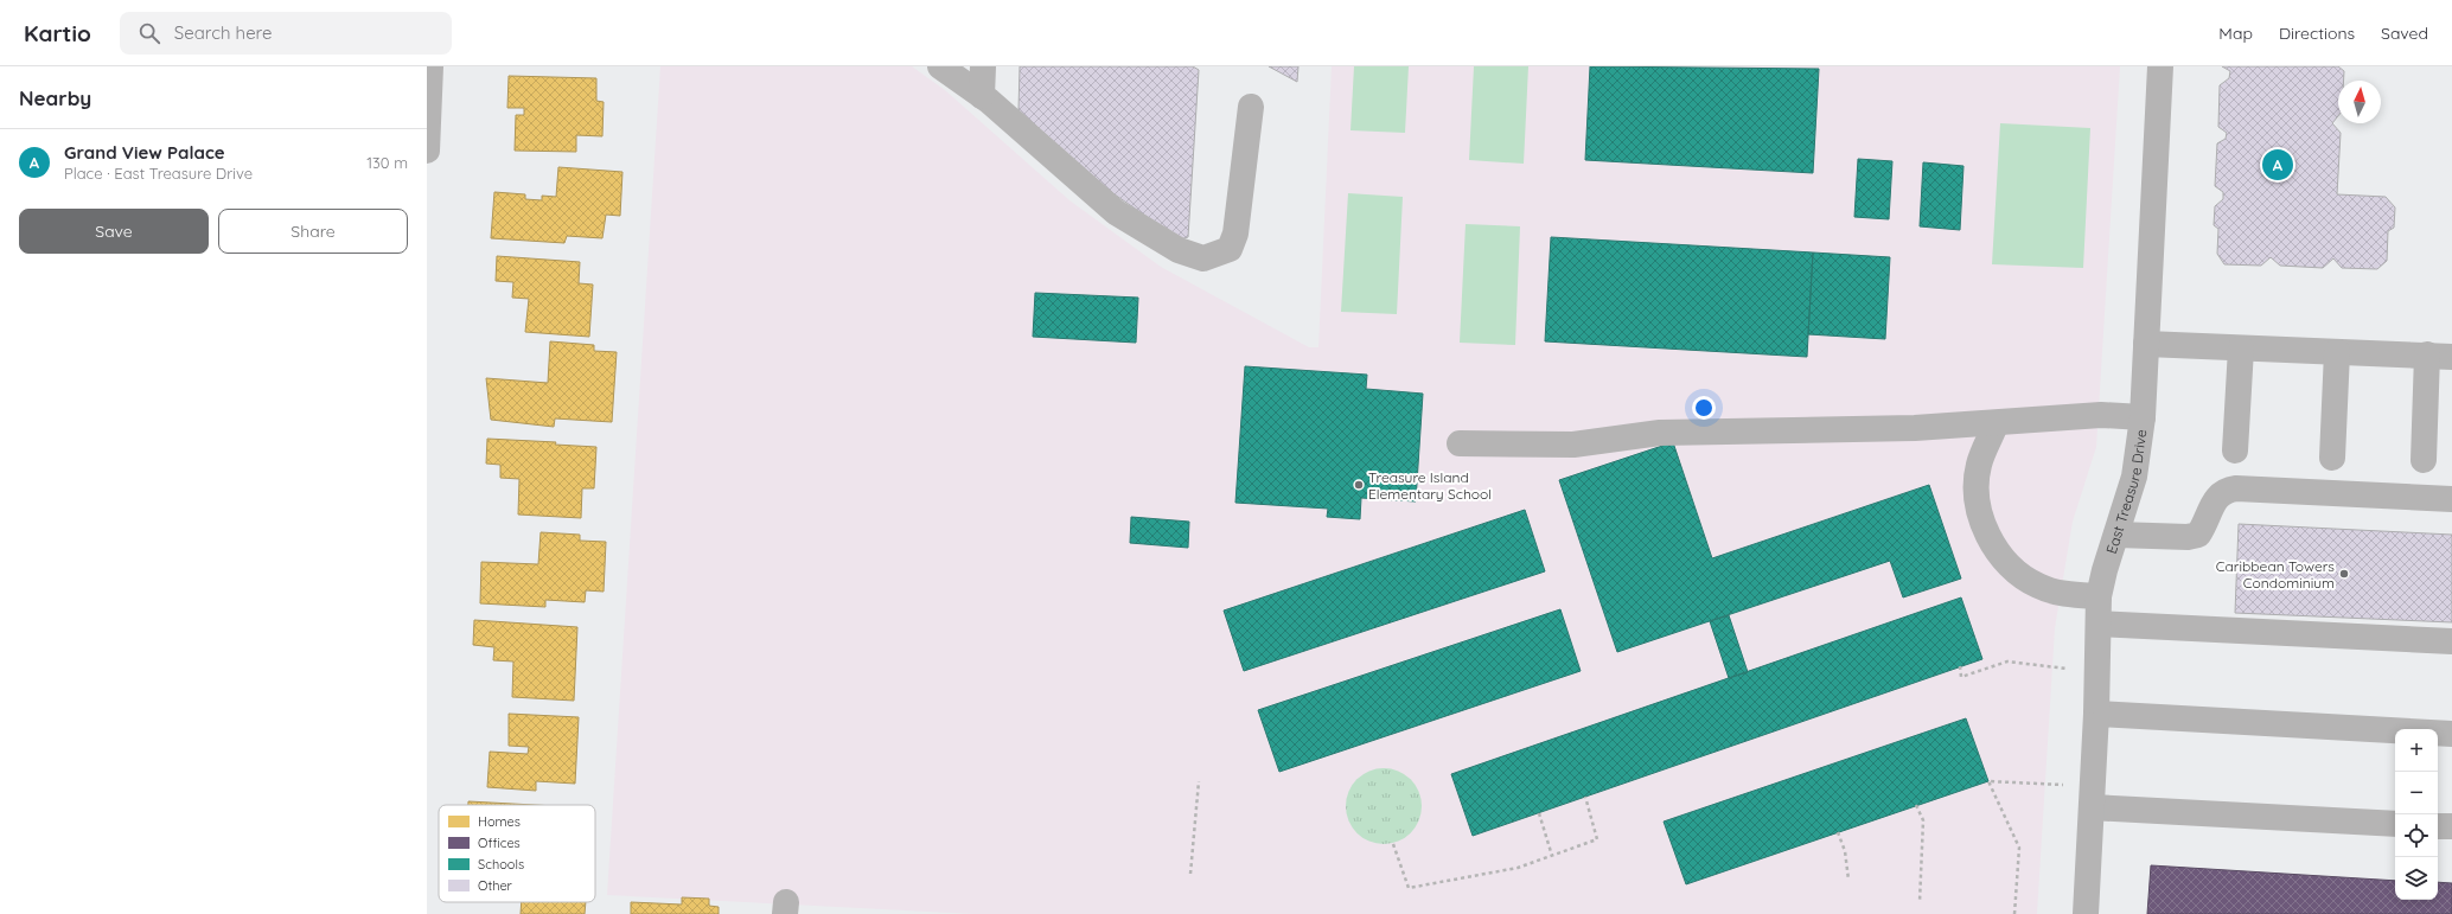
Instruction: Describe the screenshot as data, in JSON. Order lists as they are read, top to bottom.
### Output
{
  "streets": {
    "street": ["East Treasure Drive"]
  },
  "places": ["Treasure Island Elementary School", "Caribbean Towers Condominium"],
  "legend": [
    "Homes",
    "Offices",
    "Schools",
    "Other"
  ],
  "north": "top",
  "page": {
    "header": "Kartio",
    "search": "Search here",
    "nav": ["Map", "Directions", "Saved"],
    "heading": "Nearby",
    "list": [
      {
        "mark": "A",
        "name": "Grand View Palace",
        "note": "Place · East Treasure Drive",
        "value": "130 m"
      }
    ],
    "pins": "A",
    "buttons": ["Save", "Share"],
    "map_buttons": ["+", "−"]
  }
}
